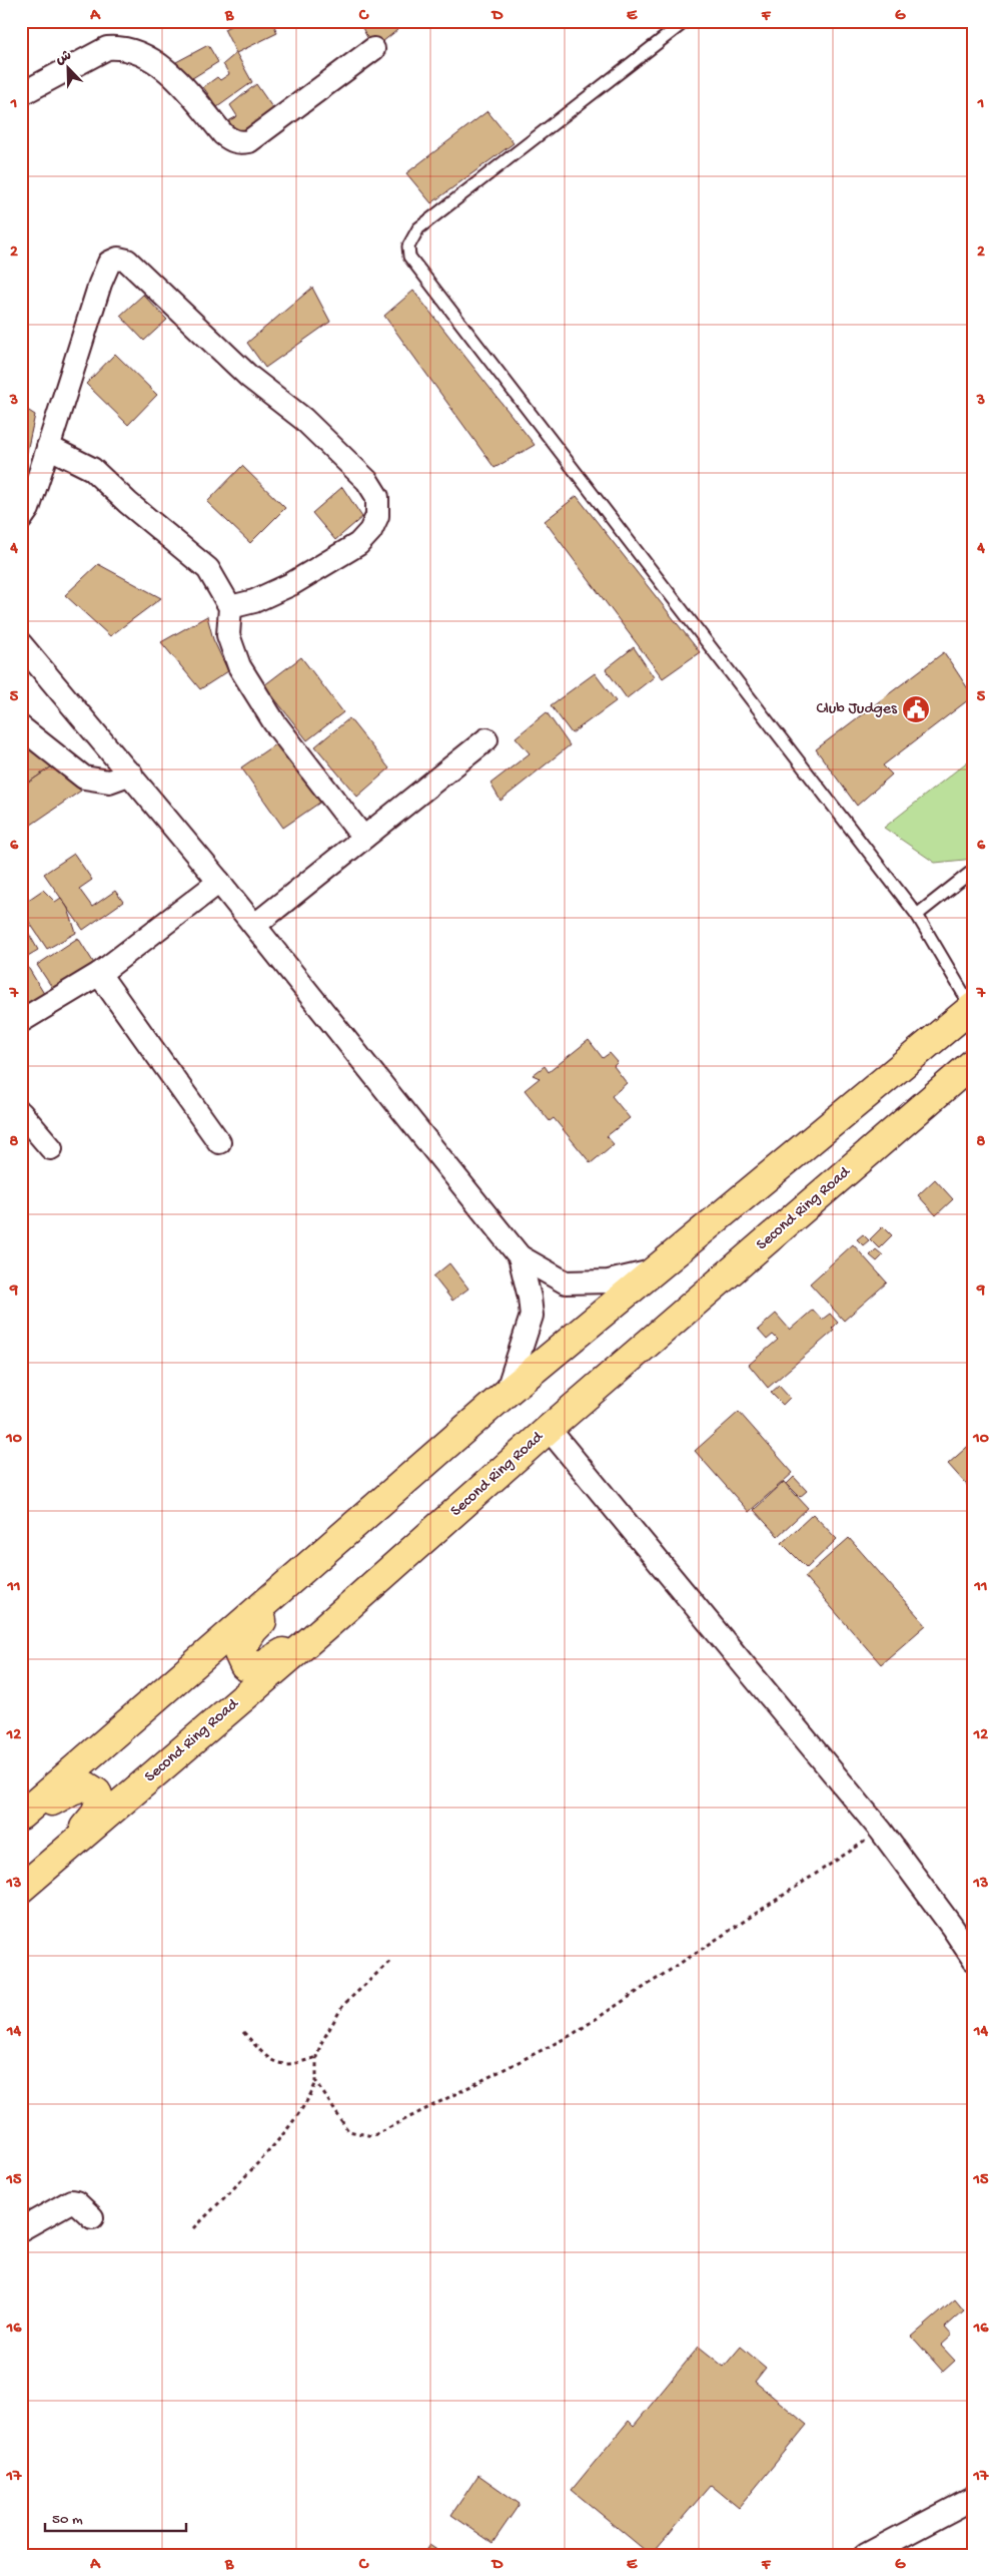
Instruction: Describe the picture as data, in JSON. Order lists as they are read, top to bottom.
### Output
{
  "streets": {
    "highway": ["Second Ring Road"]
  },
  "places": {
    "public building": ["Club Judges"]
  },
  "scale_bar": "50 m",
  "north": "top left",
  "grid": {
    "columns": [
      "A",
      "B",
      "C",
      "D",
      "E",
      "F",
      "G"
    ],
    "rows": [
      "1",
      "2",
      "3",
      "4",
      "5",
      "6",
      "7",
      "8",
      "9",
      "10",
      "11",
      "12",
      "13",
      "14",
      "15",
      "16",
      "17"
    ]
  }
}
